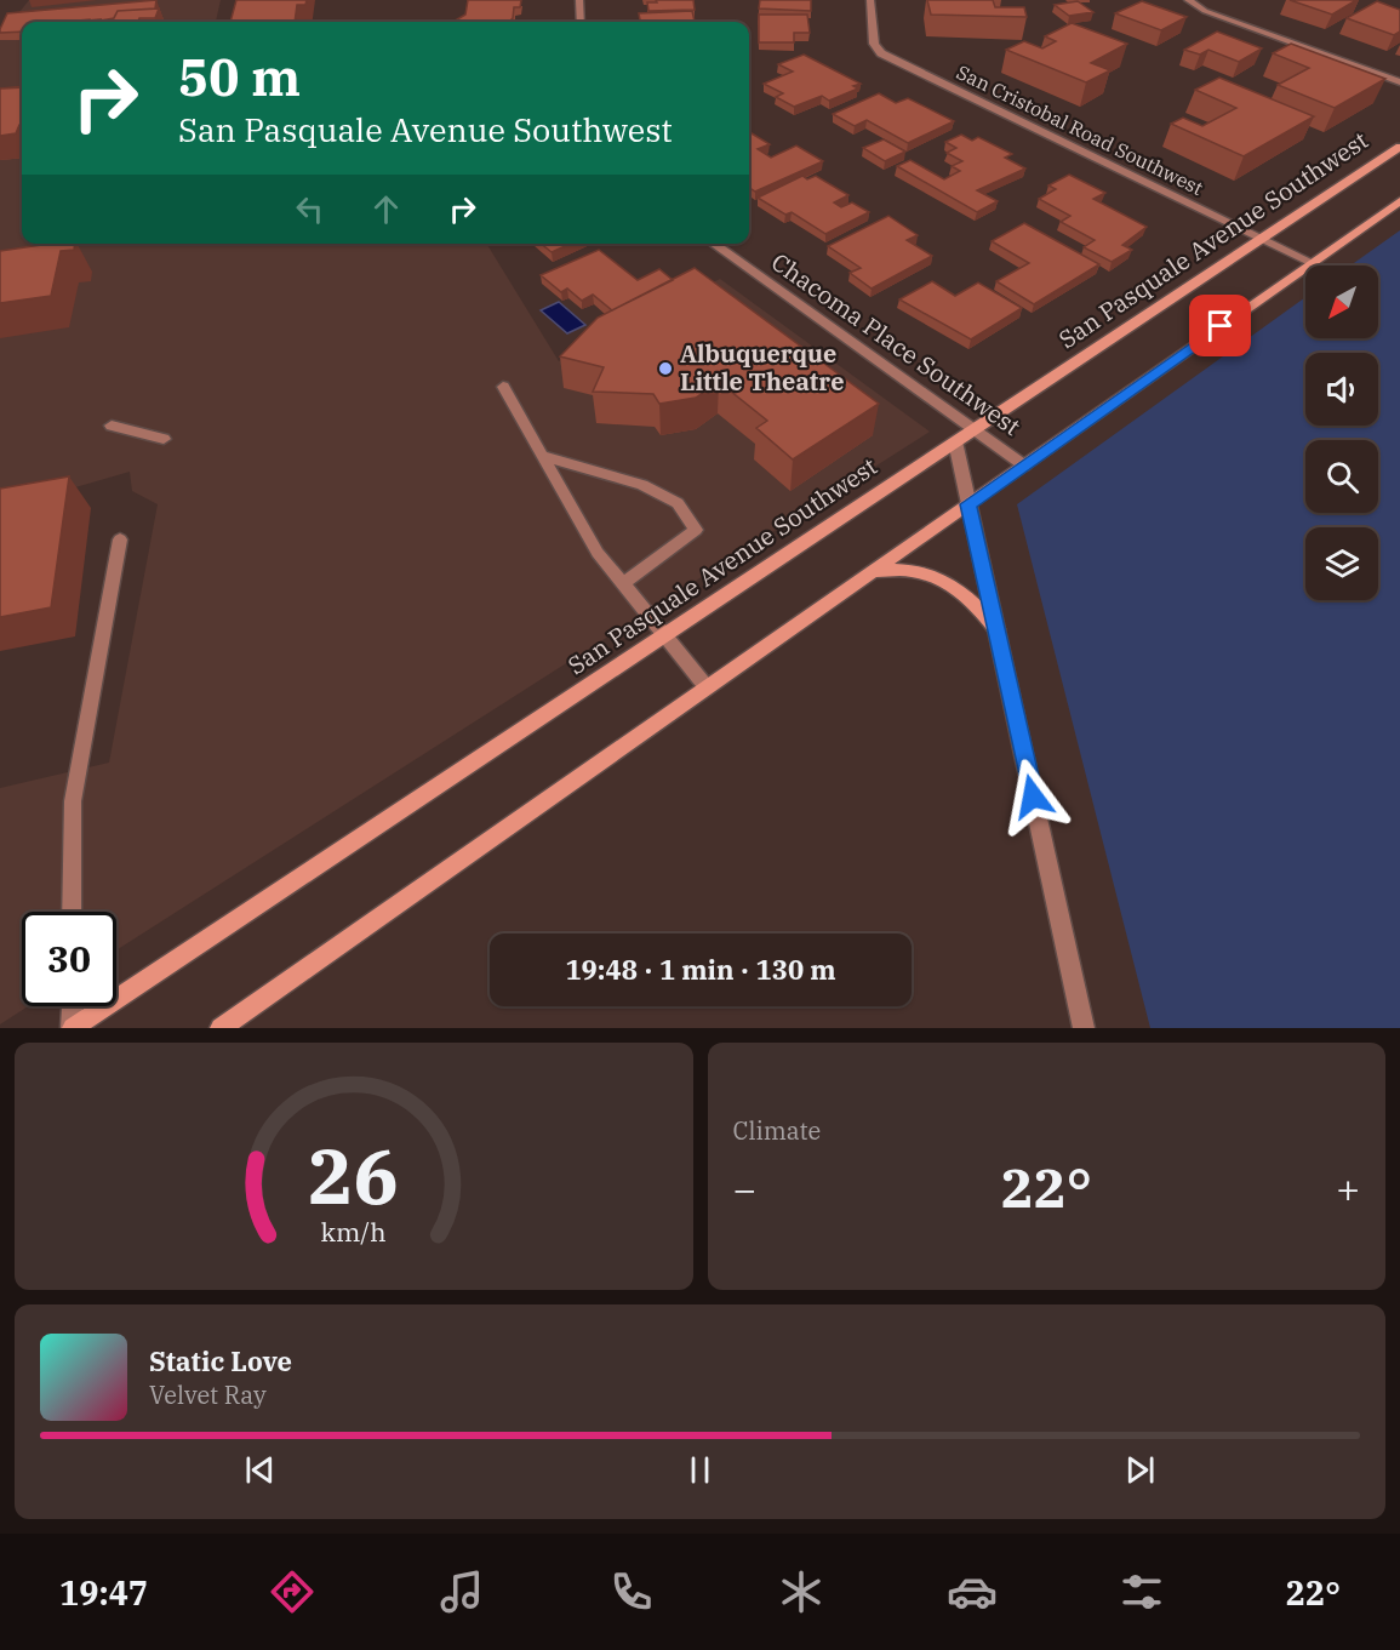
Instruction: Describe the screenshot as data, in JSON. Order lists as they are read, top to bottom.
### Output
{
  "streets": {
    "street": ["San Cristobal Road Southwest", "San Pasquale Avenue Southwest", "Chacoma Place Southwest"]
  },
  "crossings": [
    ["San Cristobal Road Southwest", "San Pasquale Avenue Southwest"],
    ["San Pasquale Avenue Southwest", "Chacoma Place Southwest"]
  ],
  "places": ["Albuquerque Little Theatre"],
  "north": "bottom left",
  "page": {
    "turn": ["50 m", "San Pasquale Avenue Southwest"],
    "limit": "30",
    "trip": "19:48 · 1 min · 130 m",
    "tile": "Climate",
    "heat": ["−", "22°", "+"],
    "song": ["Static Love", "Velvet Ray"],
    "tabs": ["19:47", "22°"],
    "gauge": ["26", "km/h"]
  }
}
